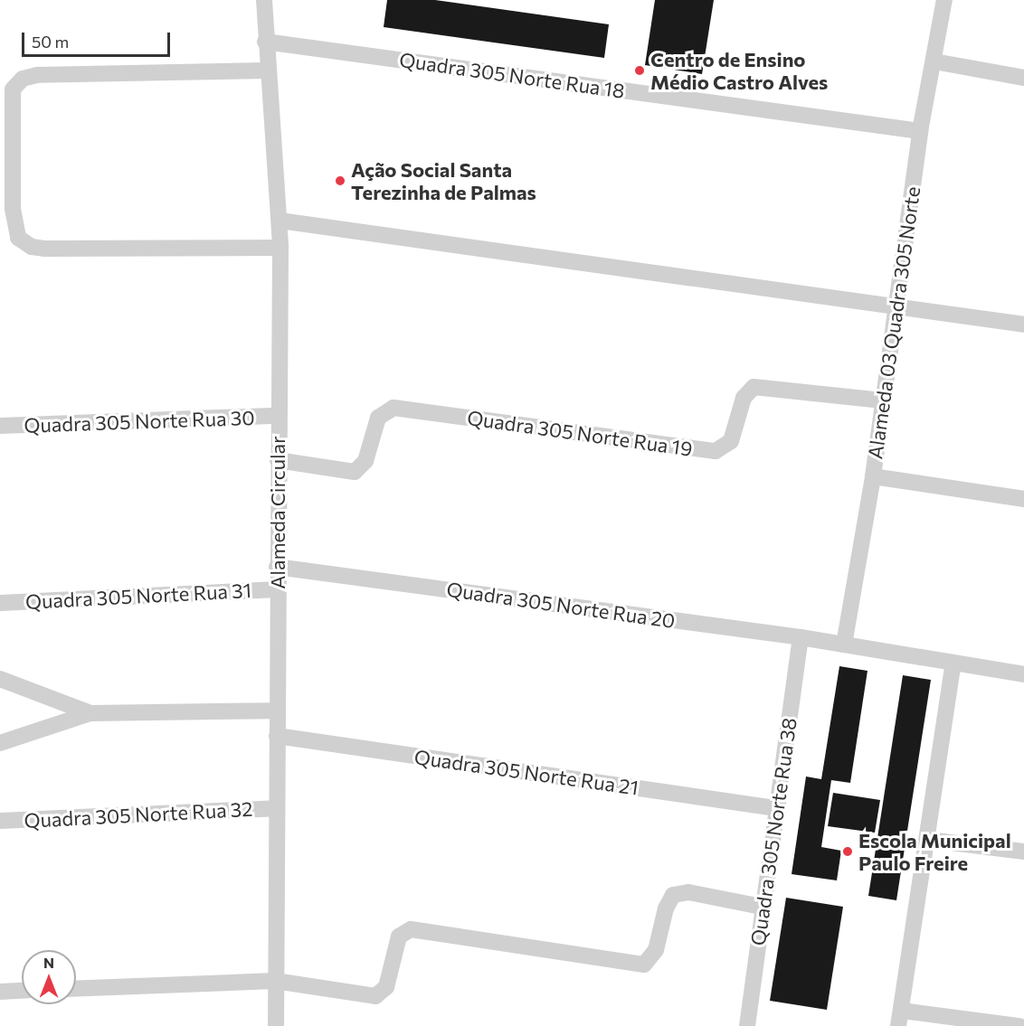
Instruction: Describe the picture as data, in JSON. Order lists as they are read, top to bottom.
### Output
{
  "streets": {
    "street": [
      "Quadra 305 Norte Rua 18",
      "Alameda 03 Quadra 305 Norte",
      "Quadra 305 Norte Rua 30",
      "Quadra 305 Norte Rua 19",
      "Alameda Circular",
      "Quadra 305 Norte Rua 31",
      "Quadra 305 Norte Rua 20",
      "Quadra 305 Norte Rua 21",
      "Quadra 305 Norte Rua 32",
      "Quadra 305 Norte Rua 38"
    ]
  },
  "crossings": [
    ["Quadra 305 Norte Rua 18", "Alameda 03 Quadra 305 Norte"],
    ["Quadra 305 Norte Rua 18", "Alameda Circular"],
    ["Alameda 03 Quadra 305 Norte", "Quadra 305 Norte Rua 19"],
    ["Alameda 03 Quadra 305 Norte", "Quadra 305 Norte Rua 20"],
    ["Quadra 305 Norte Rua 30", "Alameda Circular"],
    ["Quadra 305 Norte Rua 19", "Alameda Circular"],
    ["Alameda Circular", "Quadra 305 Norte Rua 31"],
    ["Alameda Circular", "Quadra 305 Norte Rua 20"],
    ["Alameda Circular", "Quadra 305 Norte Rua 21"],
    ["Alameda Circular", "Quadra 305 Norte Rua 32"],
    ["Quadra 305 Norte Rua 20", "Quadra 305 Norte Rua 38"],
    ["Quadra 305 Norte Rua 21", "Quadra 305 Norte Rua 38"]
  ],
  "places": ["Centro de Ensino Médio Castro Alves", "Ação Social Santa Terezinha de Palmas", "Escola Municipal Paulo Freire"],
  "scale_bar": "50 m",
  "north": "top"
}
